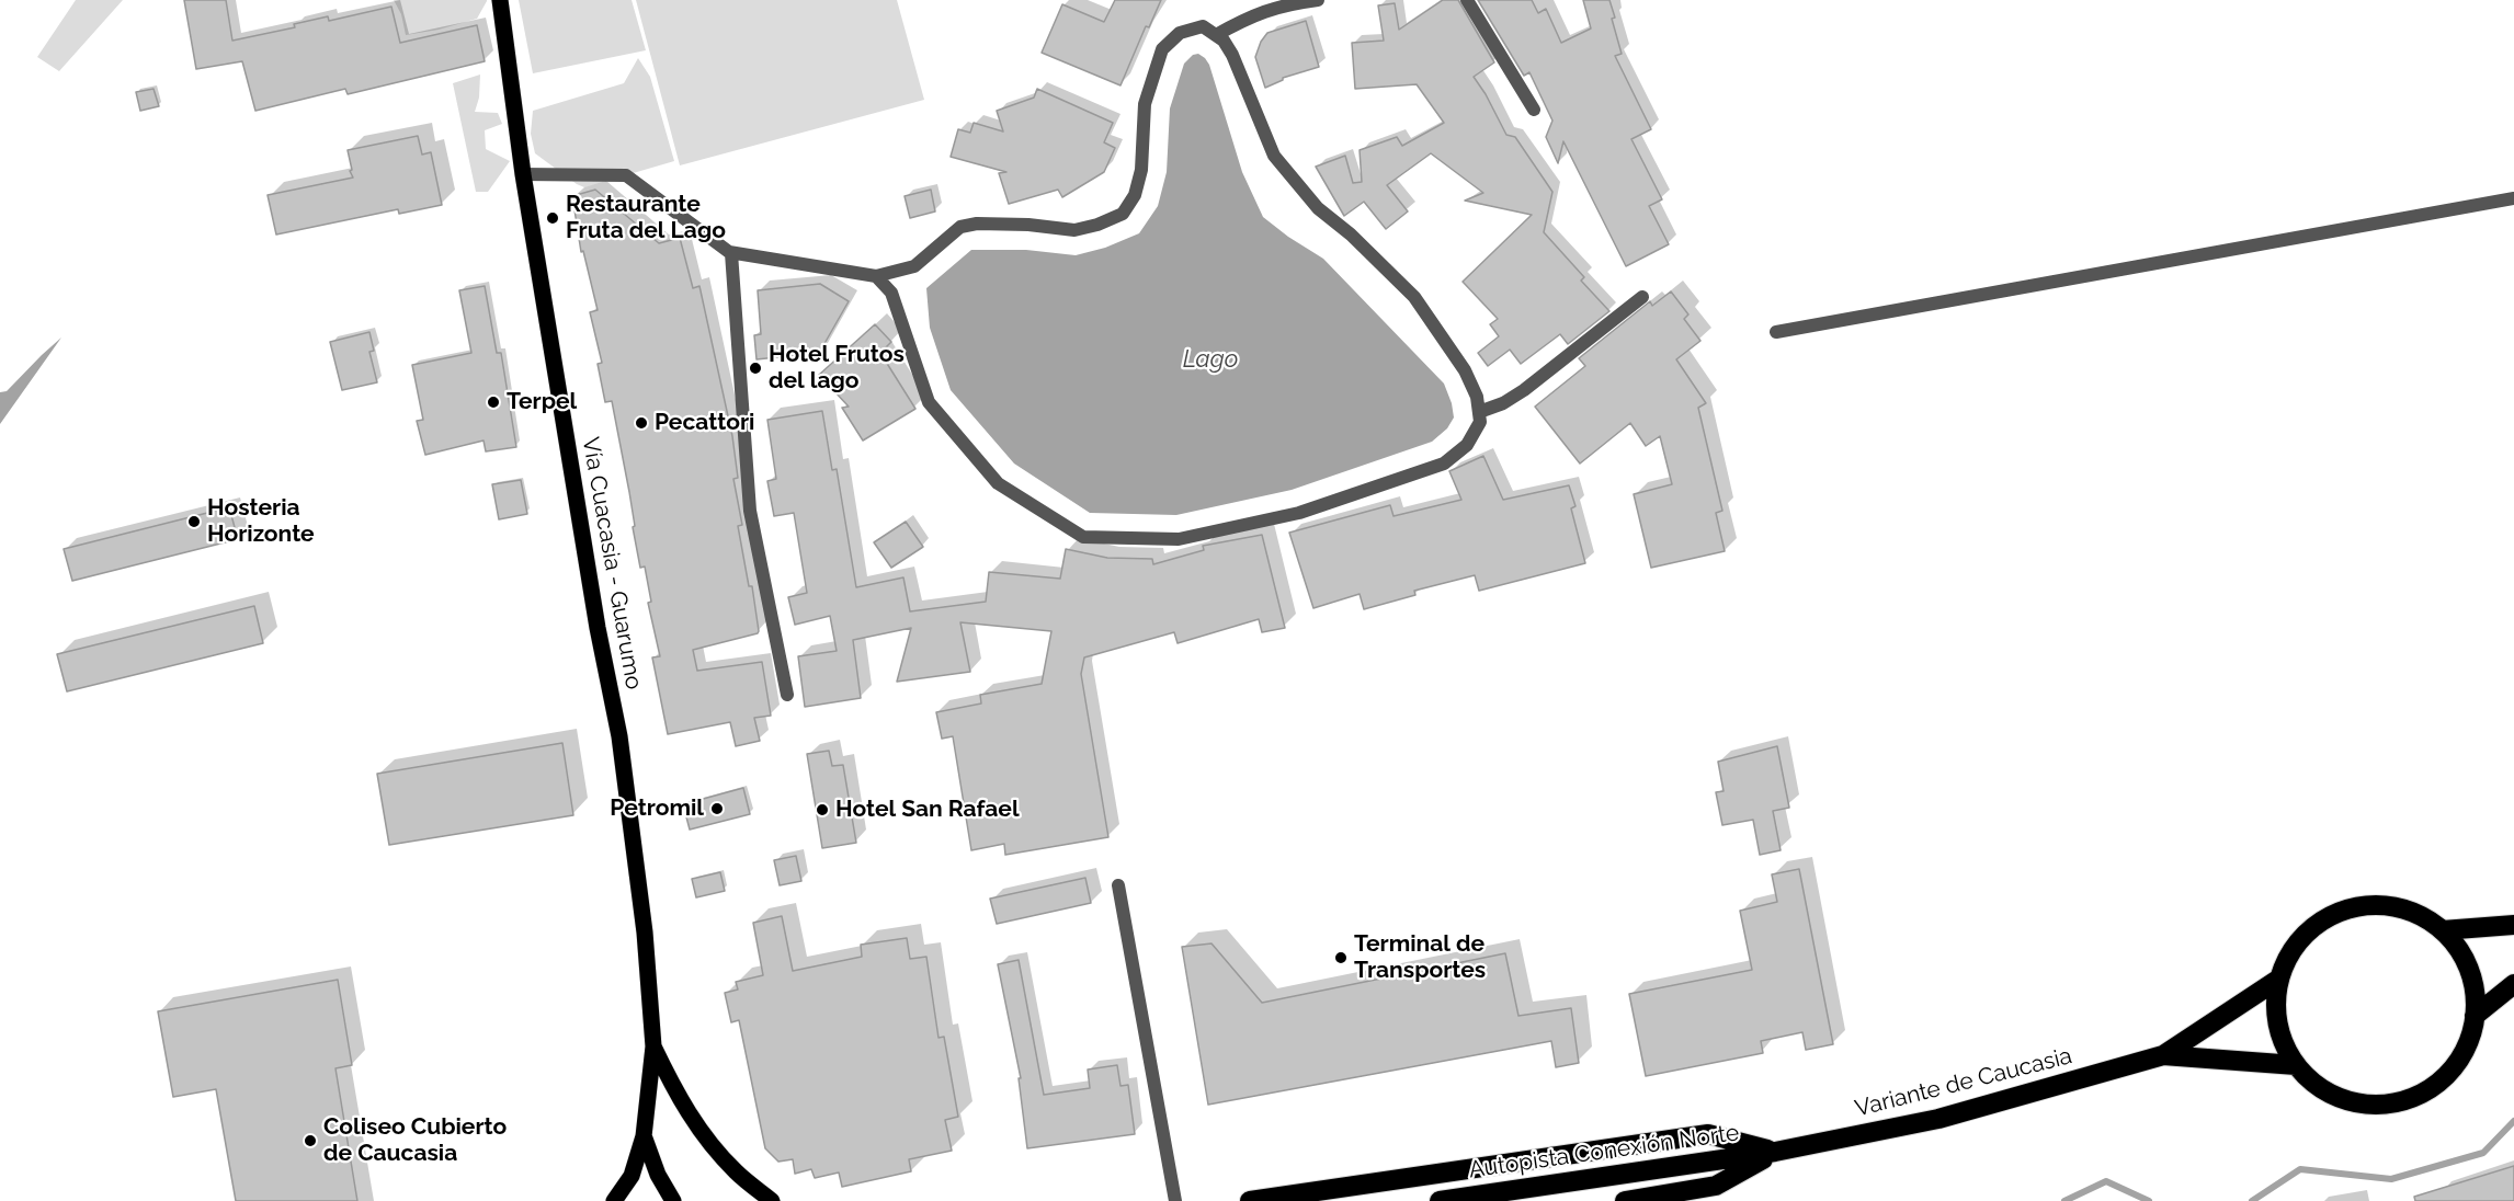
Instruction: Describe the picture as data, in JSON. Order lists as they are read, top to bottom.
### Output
{
  "streets": {
    "highway": ["Variante de Caucasia", "Autopista Conexión Norte"],
    "main road": ["Vía Cuacasia - Guarumo"]
  },
  "crossings": [
    ["Variante de Caucasia", "Autopista Conexión Norte"]
  ],
  "water": ["Lago"],
  "places": [
    "Restaurante Fruta del Lago",
    "Hotel Frutos del lago",
    "Terpel",
    "Pecattori",
    "Hosteria Horizonte",
    "Petromil",
    "Hotel San Rafael",
    "Terminal de Transportes",
    "Coliseo Cubierto de Caucasia"
  ]
}
